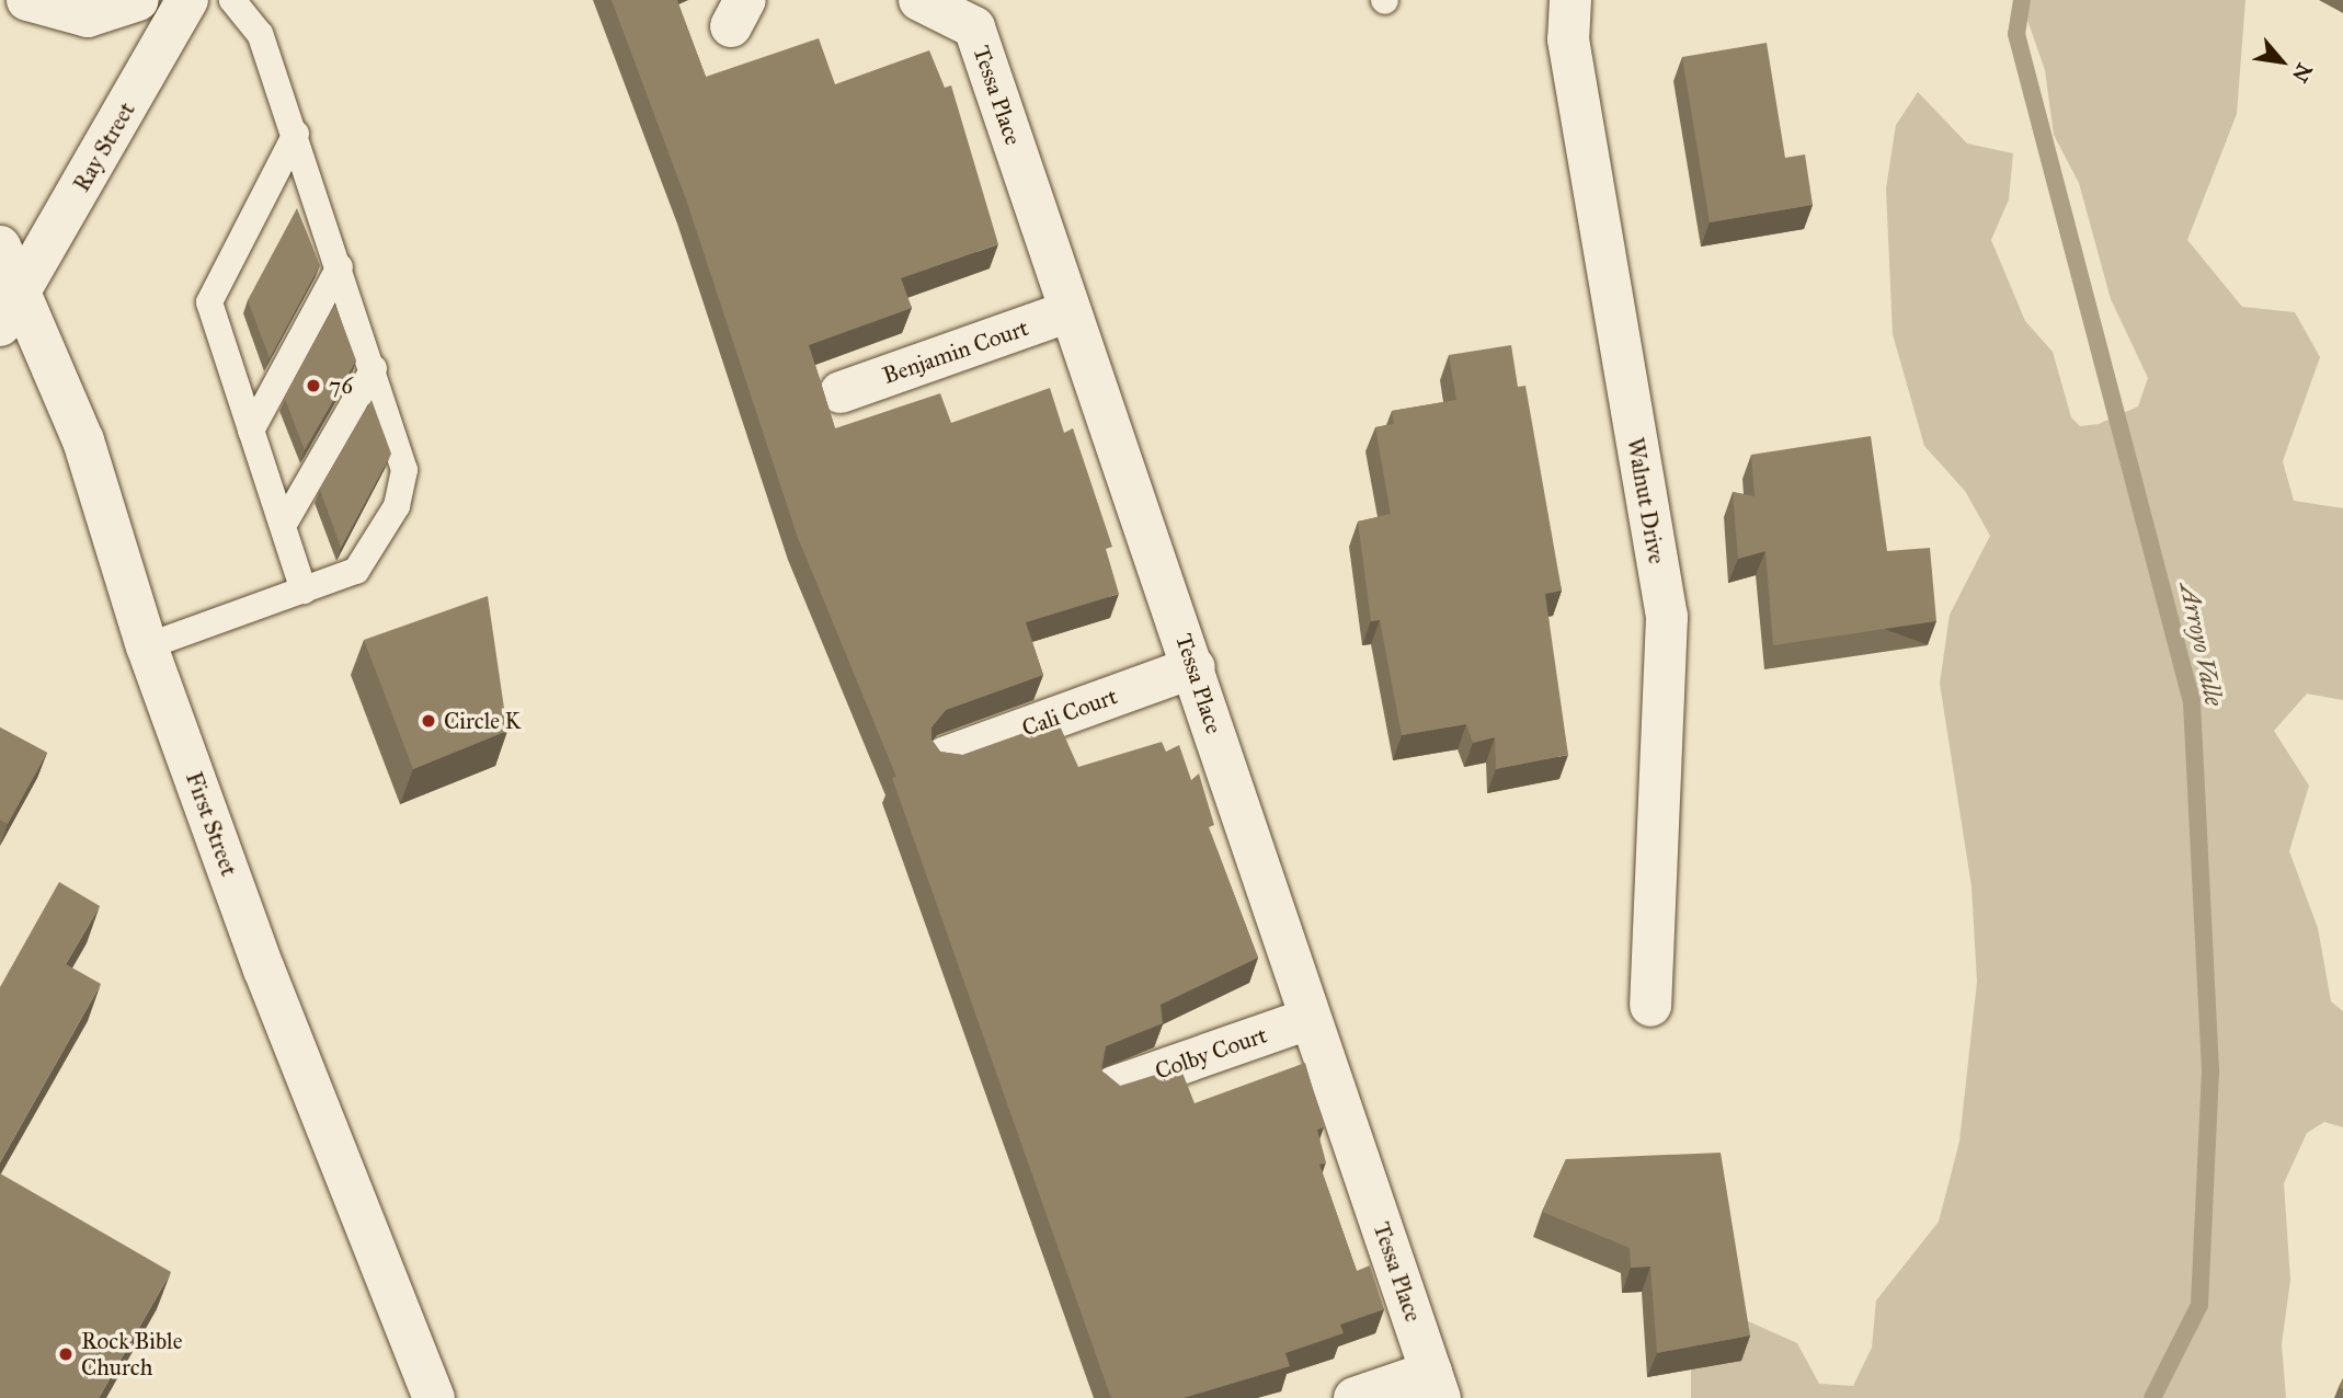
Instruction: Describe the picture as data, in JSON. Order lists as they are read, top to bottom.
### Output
{
  "streets": {
    "street": [
      "Tessa Place",
      "Ray Street",
      "Benjamin Court",
      "Walnut Drive",
      "Cali Court",
      "First Street",
      "Colby Court"
    ]
  },
  "crossings": [
    ["Tessa Place", "Benjamin Court"],
    ["Tessa Place", "Cali Court"],
    ["Tessa Place", "Colby Court"],
    ["Ray Street", "First Street"]
  ],
  "water": ["Arroyo Valle"],
  "places": ["76", "Circle K", "Rock Bible Church"],
  "north": "bottom right"
}
